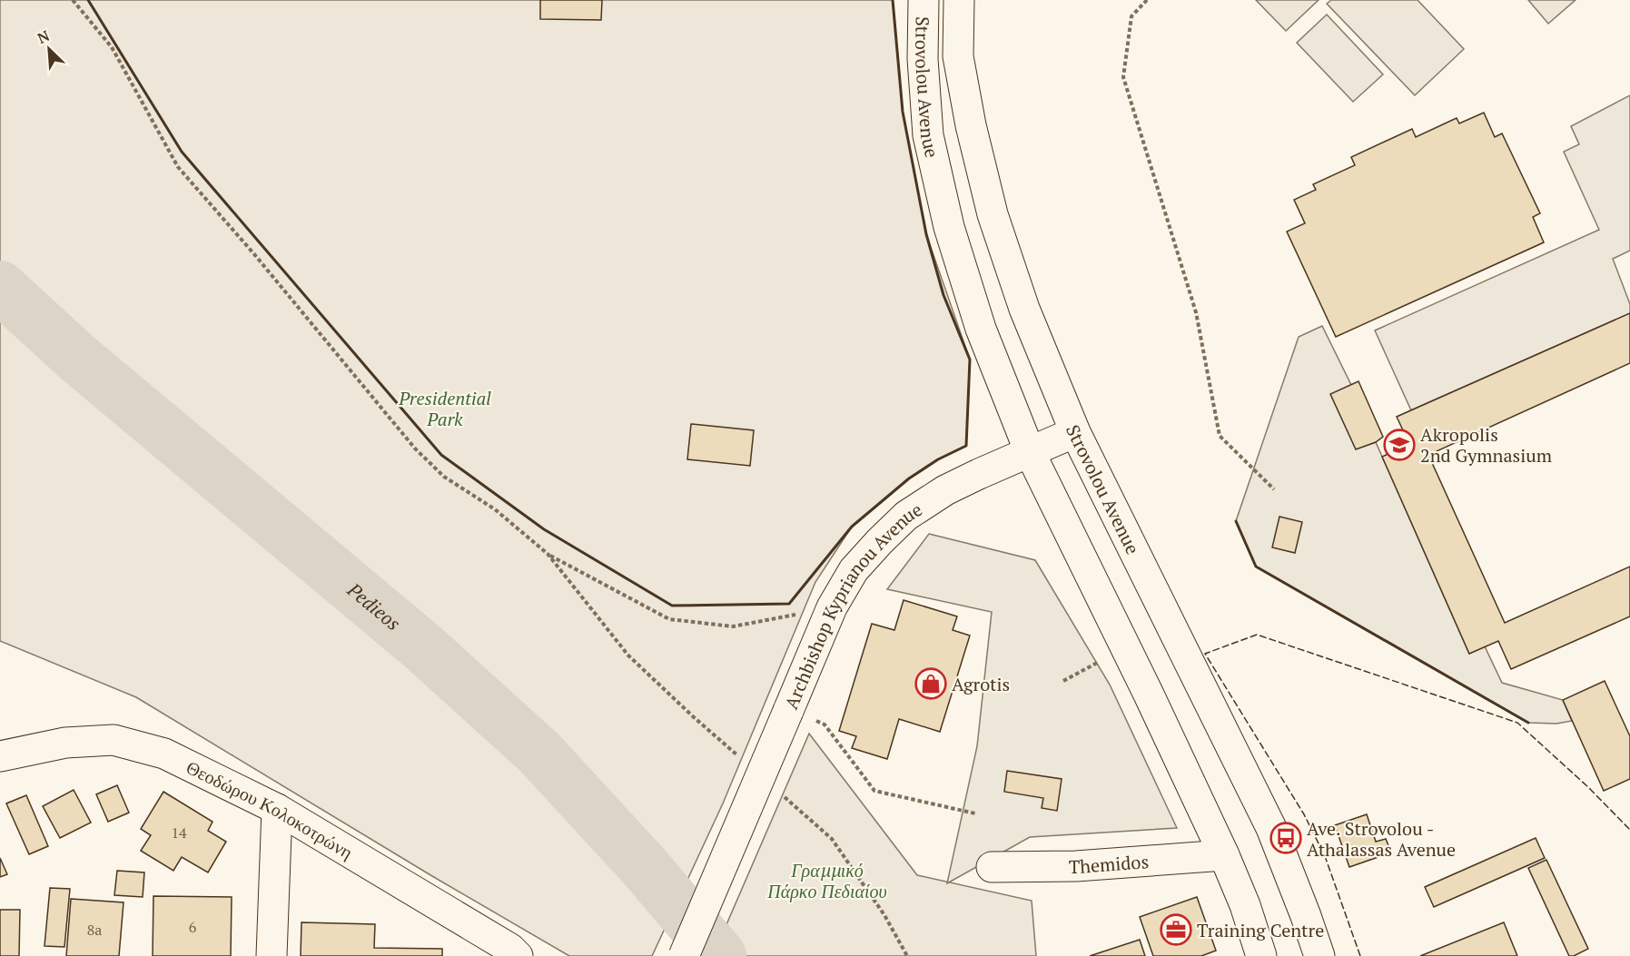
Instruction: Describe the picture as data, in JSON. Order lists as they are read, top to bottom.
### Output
{
  "streets": {
    "main road": [
      "Strovolou Avenue",
      "Archbishop Kyprianou Avenue",
      "Θεοδώρου Κολοκοτρώνη",
      "Themidos"
    ]
  },
  "crossings": [
    ["Strovolou Avenue", "Archbishop Kyprianou Avenue"],
    ["Strovolou Avenue", "Themidos"]
  ],
  "water": ["Pedieos"],
  "parks": ["Presidential Park", "Γραμμικό Πάρκο Πεδιαίου"],
  "places": {
    "school or university": ["Akropolis 2nd Gymnasium"],
    "shop": ["Agrotis"],
    "bus stop": ["Ave. Strovolou - Athalassas Avenue"],
    "office": ["Training Centre"]
  },
  "house_numbers": ["14", "6", "8a"],
  "north": "top left"
}
